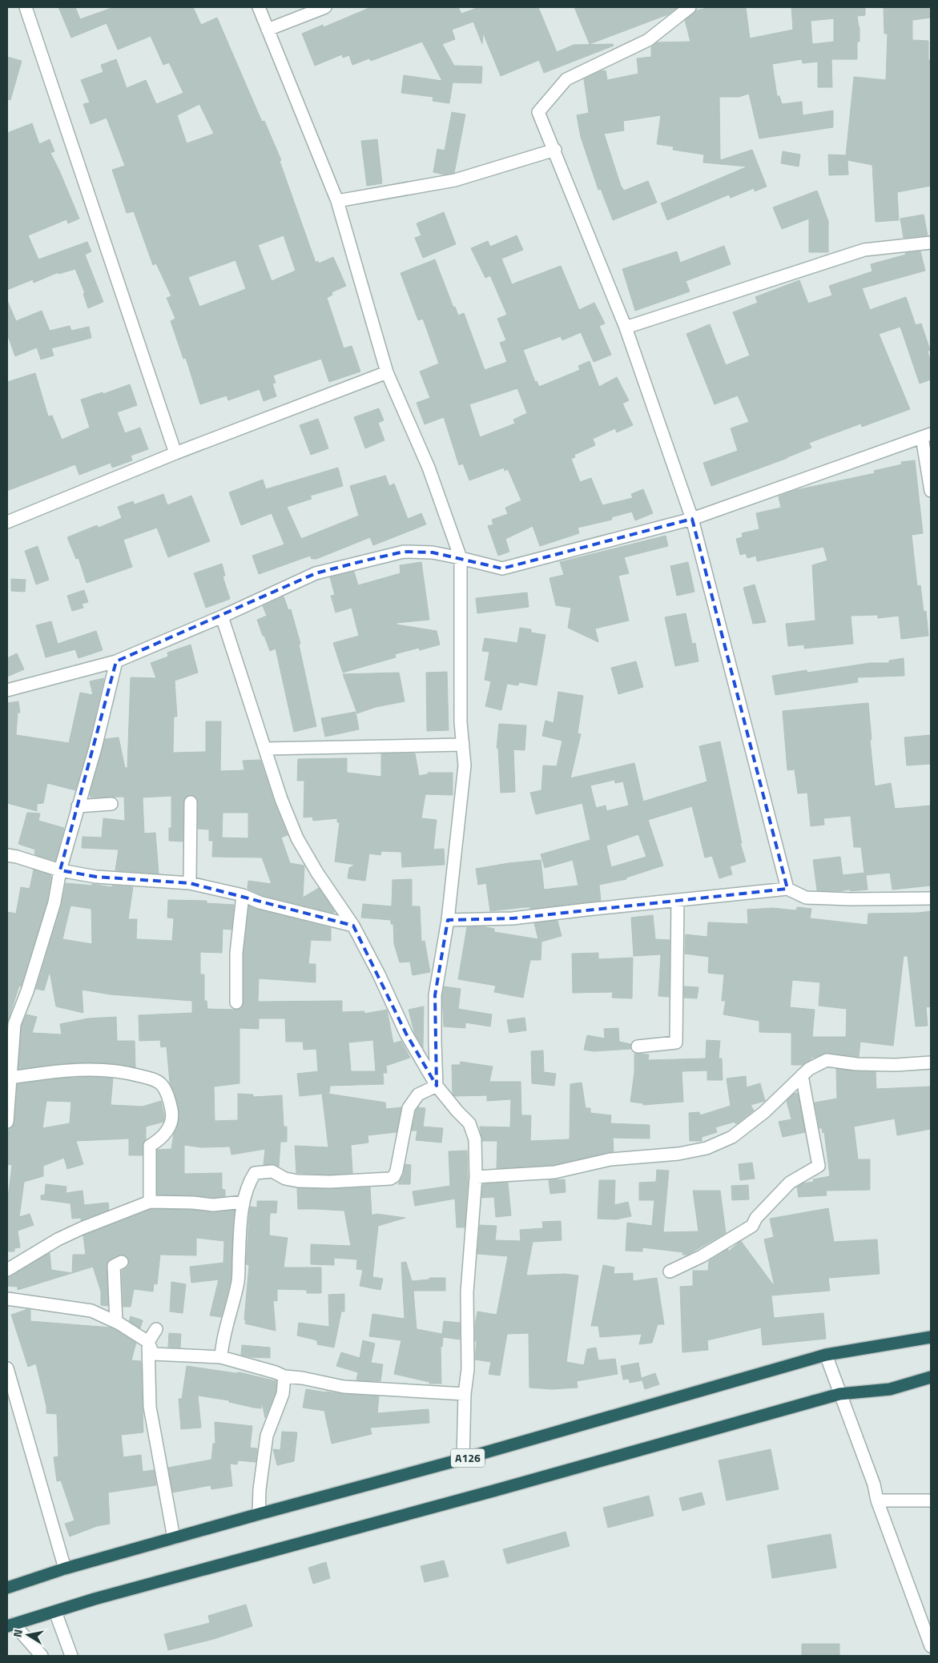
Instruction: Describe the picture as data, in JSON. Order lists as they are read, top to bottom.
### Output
{
  "streets": {
    "highway": ["A126"]
  },
  "north": "left"
}
